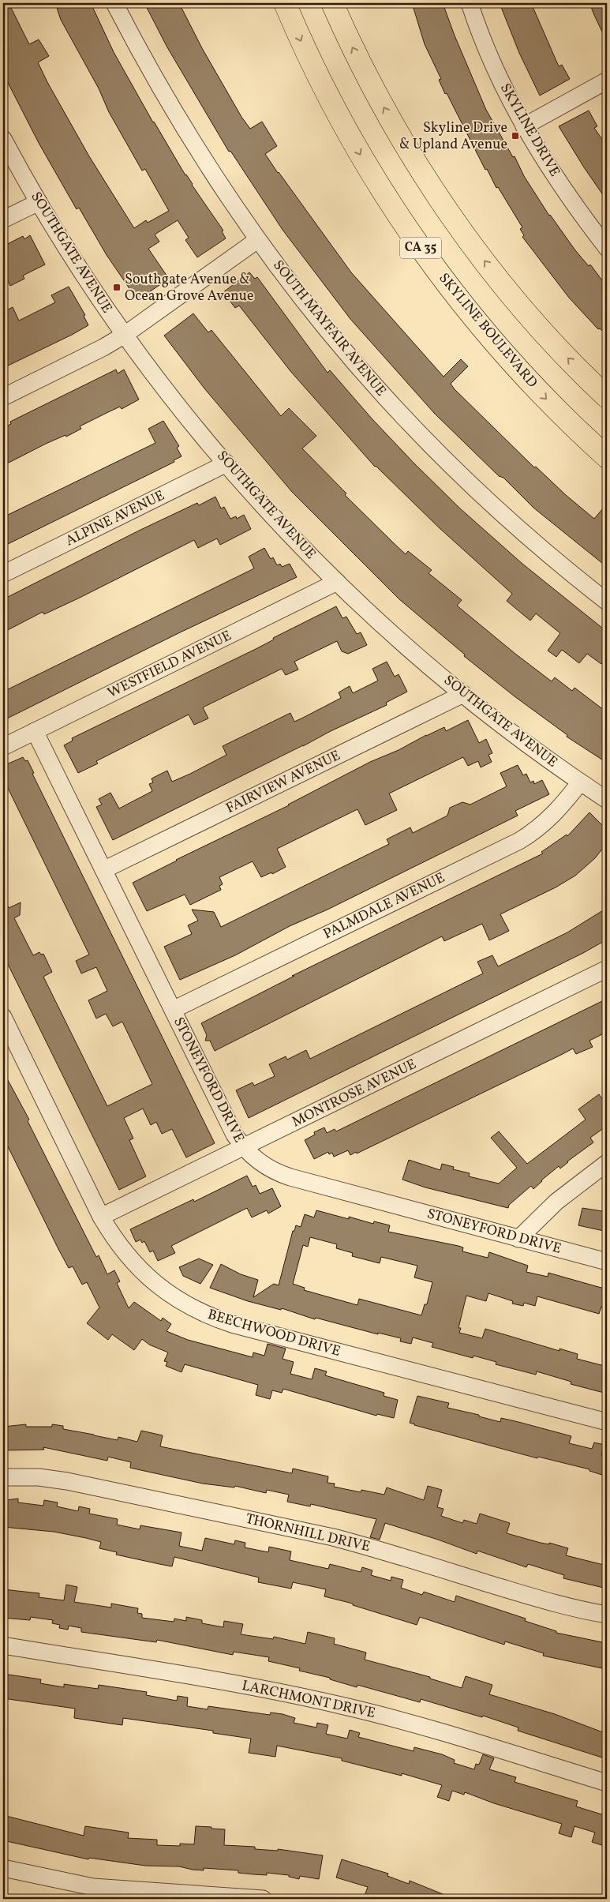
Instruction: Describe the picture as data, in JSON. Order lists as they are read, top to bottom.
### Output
{
  "streets": {
    "main road": ["CA 35", "SKYLINE BOULEVARD"],
    "street": [
      "SKYLINE DRIVE",
      "SOUTHGATE AVENUE",
      "SOUTH MAYFAIR AVENUE",
      "ALPINE AVENUE",
      "WESTFIELD AVENUE",
      "FAIRVIEW AVENUE",
      "PALMDALE AVENUE",
      "STONEYFORD DRIVE",
      "MONTROSE AVENUE",
      "BEECHWOOD DRIVE",
      "THORNHILL DRIVE",
      "LARCHMONT DRIVE"
    ]
  },
  "crossings": [
    ["SOUTHGATE AVENUE", "ALPINE AVENUE"],
    ["SOUTHGATE AVENUE", "WESTFIELD AVENUE"],
    ["SOUTHGATE AVENUE", "FAIRVIEW AVENUE"],
    ["SOUTHGATE AVENUE", "PALMDALE AVENUE"],
    ["WESTFIELD AVENUE", "STONEYFORD DRIVE"],
    ["FAIRVIEW AVENUE", "STONEYFORD DRIVE"],
    ["PALMDALE AVENUE", "STONEYFORD DRIVE"],
    ["STONEYFORD DRIVE", "MONTROSE AVENUE"],
    ["MONTROSE AVENUE", "BEECHWOOD DRIVE"]
  ],
  "places": {
    "transit": ["Skyline Drive & Upland Avenue", "Southgate Avenue & Ocean Grove Avenue"]
  }
}
